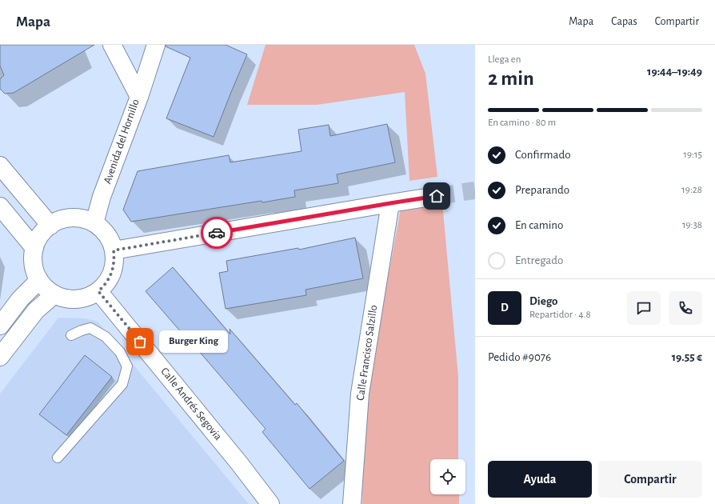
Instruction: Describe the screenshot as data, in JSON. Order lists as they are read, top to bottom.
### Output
{
  "streets": {
    "street": ["Avenida del Hornillo", "Calle Francisco Salzillo", "Calle Andrés Segovia"]
  },
  "crossings": [
    ["Avenida del Hornillo", "Calle Andrés Segovia"]
  ],
  "places": ["Burger King"],
  "page": {
    "header": "Mapa",
    "nav": ["Mapa", "Capas", "Compartir"],
    "heading": ["2 min", "Llega en", "19:44–19:49"],
    "panel": [
      "Diego",
      "Repartidor · 4.8",
      "Pedido #9076",
      "19.55 €"
    ],
    "bar": "En camino · 80 m",
    "list": [
      ["Confirmado", "19:15"],
      ["Preparando", "19:28"],
      ["En camino", "19:38"],
      "Entregado"
    ],
    "round": "D",
    "bubble": "Burger King",
    "buttons": ["Ayuda", "Compartir"]
  }
}
